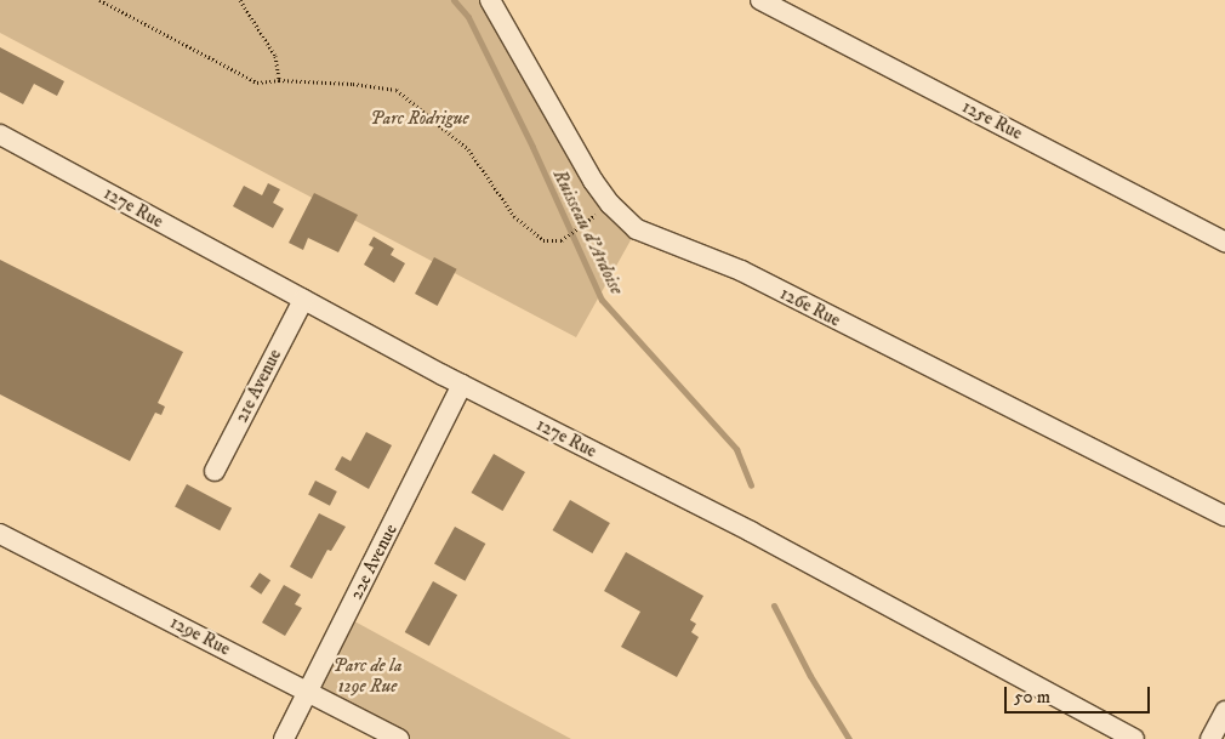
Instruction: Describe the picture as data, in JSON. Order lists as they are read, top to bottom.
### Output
{
  "streets": {
    "street": [
      "125e Rue",
      "127e Rue",
      "126e Rue",
      "21e Avenue",
      "22e Avenue",
      "129e Rue"
    ]
  },
  "crossings": [
    ["127e Rue", "21e Avenue"],
    ["127e Rue", "22e Avenue"],
    ["22e Avenue", "129e Rue"]
  ],
  "water": ["Ruisseau d'Ardoise"],
  "parks": ["Parc Rodrigue", "Parc de la 129e Rue"],
  "scale_bar": "50 m"
}
